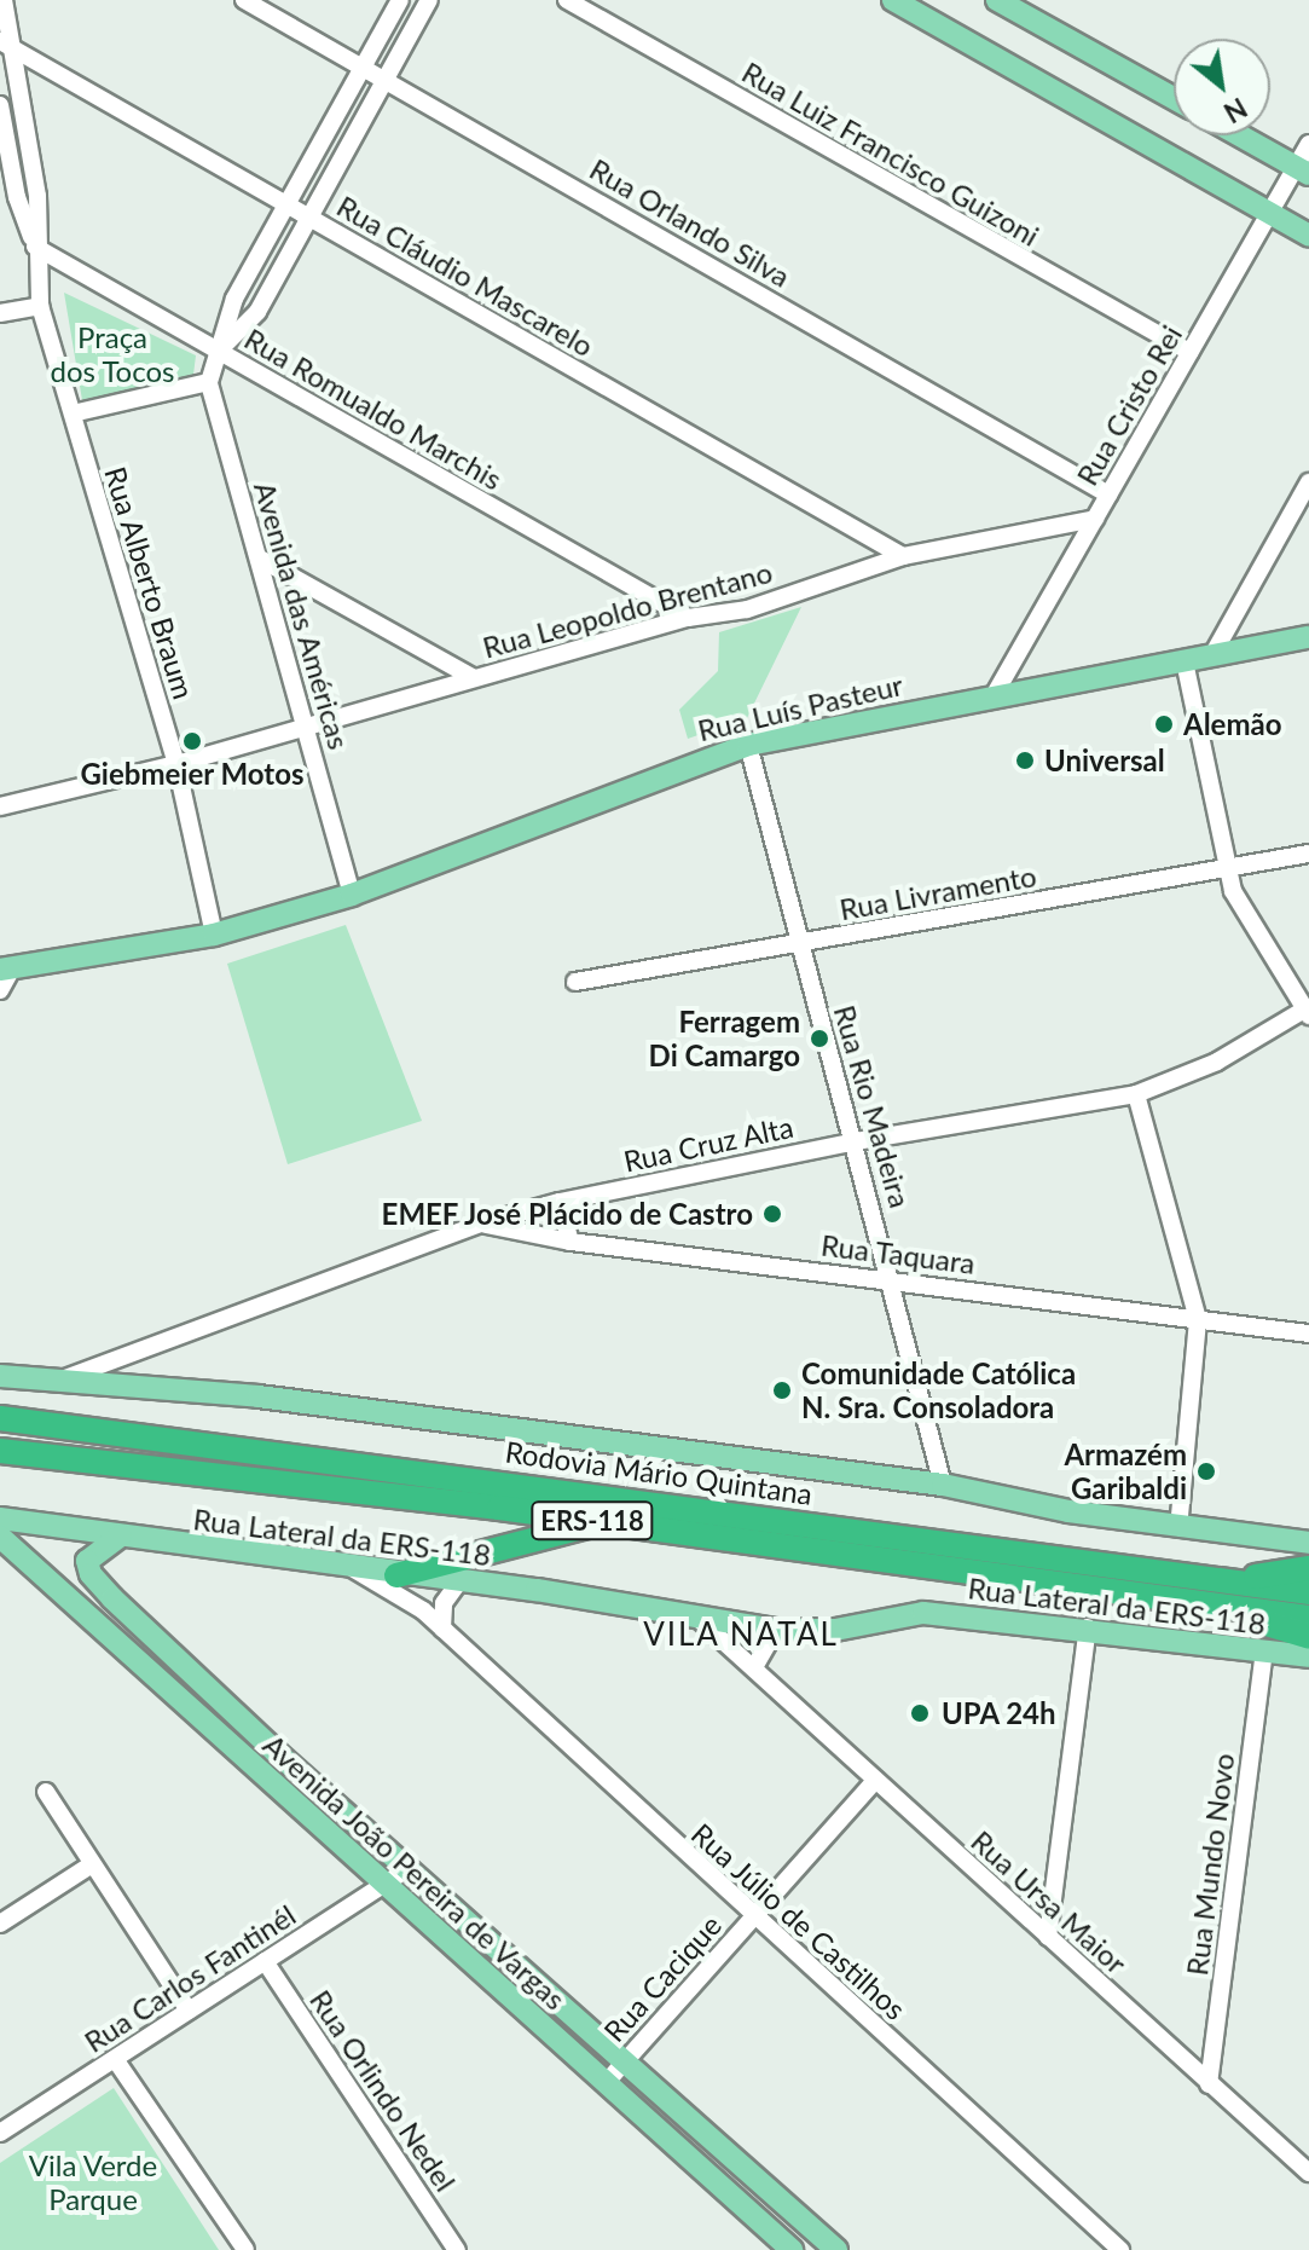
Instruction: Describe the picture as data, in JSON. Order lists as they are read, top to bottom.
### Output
{
  "streets": {
    "highway": ["Rodovia Mário Quintana", "ERS-118"],
    "main road": ["Rua Luís Pasteur", "Rua Lateral da ERS-118", "Avenida João Pereira de Vargas"],
    "street": [
      "Rua Luiz Francisco Guizoni",
      "Rua Orlando Silva",
      "Rua Cláudio Mascarelo",
      "Rua Cristo Rei",
      "Rua Romualdo Marchis",
      "Rua Alberto Braum",
      "Rua Leopoldo Brentano",
      "Avenida das Américas",
      "Rua Livramento",
      "Rua Rio Madeira",
      "Rua Cruz Alta",
      "Rua Taquara",
      "Rua Mundo Novo",
      "Rua Ursa Maior",
      "Rua Júlio de Castilhos",
      "Rua Carlos Fantinél",
      "Rua Cacique",
      "Rua Orlindo Nedel"
    ]
  },
  "crossings": [
    ["Rua Luiz Francisco Guizoni", "Rua Cristo Rei"],
    ["Rua Orlando Silva", "Rua Cristo Rei"],
    ["Rua Cláudio Mascarelo", "Rua Leopoldo Brentano"],
    ["Rua Cristo Rei", "Rua Leopoldo Brentano"],
    ["Rua Cristo Rei", "Rua Luís Pasteur"],
    ["Rua Romualdo Marchis", "Rua Alberto Braum"],
    ["Rua Romualdo Marchis", "Rua Leopoldo Brentano"],
    ["Rua Alberto Braum", "Rua Leopoldo Brentano"],
    ["Rua Alberto Braum", "Rua Luís Pasteur"],
    ["Rua Leopoldo Brentano", "Avenida das Américas"],
    ["Avenida das Américas", "Rua Luís Pasteur"],
    ["Rua Luís Pasteur", "Rua Rio Madeira"],
    ["Rua Livramento", "Rua Rio Madeira"],
    ["Rua Rio Madeira", "Rua Cruz Alta"],
    ["Rua Rio Madeira", "Rua Taquara"],
    ["Rua Cruz Alta", "Rua Taquara"],
    ["Rua Lateral da ERS-118", "Rua Mundo Novo"],
    ["Rua Lateral da ERS-118", "Rua Ursa Maior"],
    ["Rua Lateral da ERS-118", "Rua Júlio de Castilhos"],
    ["Rua Mundo Novo", "Rua Ursa Maior"],
    ["Avenida João Pereira de Vargas", "Rua Carlos Fantinél"],
    ["Avenida João Pereira de Vargas", "Rua Cacique"],
    ["Rua Ursa Maior", "Rua Cacique"],
    ["Rua Júlio de Castilhos", "Rua Cacique"],
    ["Rua Carlos Fantinél", "Rua Orlindo Nedel"]
  ],
  "districts": ["VILA NATAL"],
  "parks": ["Praça dos Tocos", "Vila Verde Parque"],
  "places": [
    "Alemão",
    "Giebmeier Motos",
    "Universal",
    "Ferragem Di Camargo",
    "EMEF José Plácido de Castro",
    "Comunidade Católica N. Sra. Consoladora",
    "Armazém Garibaldi",
    "UPA 24h"
  ],
  "north": "bottom right"
}
